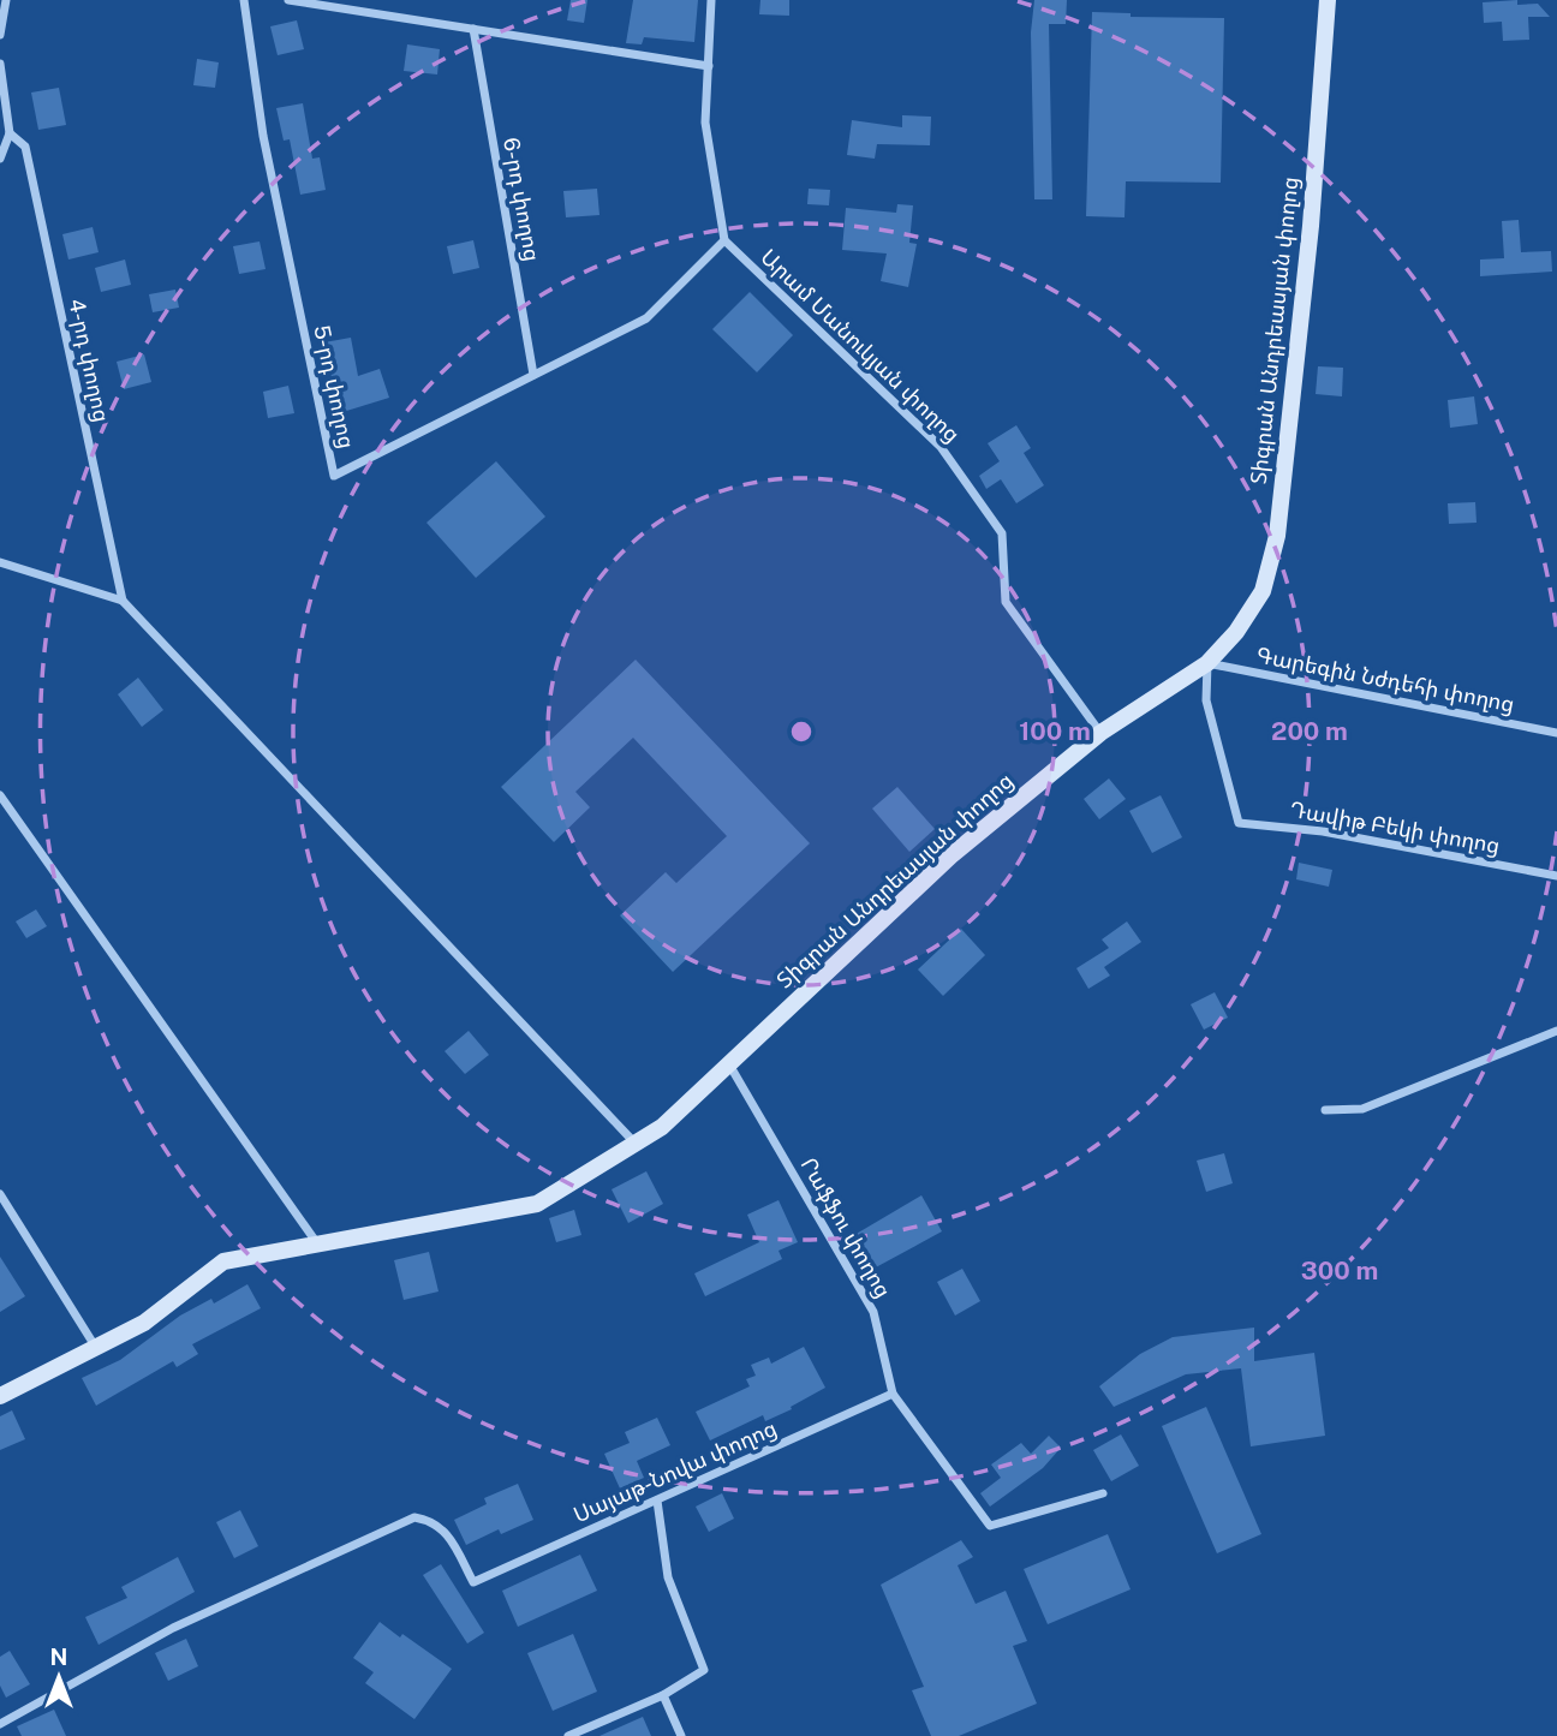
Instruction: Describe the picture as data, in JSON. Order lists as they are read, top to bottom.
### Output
{
  "streets": {
    "main road": ["Տիգրան Անդրեասյան փողոց"],
    "street": [
      "6-րդ փողոց",
      "Արամ Մանուկյան փողոց",
      "4-րդ փողոց",
      "5-րդ փողոց",
      "Գարեգին Նժդեհի փողոց",
      "Դավիթ Բեկի փողոց",
      "Րաֆֆու փողոց",
      "Սայաթ-Նովա փողոց"
    ]
  },
  "crossings": [
    ["6-րդ փողոց", "5-րդ փողոց"],
    ["Տիգրան Անդրեասյան փողոց", "Արամ Մանուկյան փողոց"],
    ["Տիգրան Անդրեասյան փողոց", "Գարեգին Նժդեհի փողոց"],
    ["Տիգրան Անդրեասյան փողոց", "Դավիթ Բեկի փողոց"],
    ["Տիգրան Անդրեասյան փողոց", "Րաֆֆու փողոց"],
    ["Արամ Մանուկյան փողոց", "5-րդ փողոց"],
    ["Գարեգին Նժդեհի փողոց", "Դավիթ Բեկի փողոց"],
    ["Րաֆֆու փողոց", "Սայաթ-Նովա փողոց"]
  ],
  "north": "top",
  "rings": ["100 m", "200 m", "300 m"]
}
